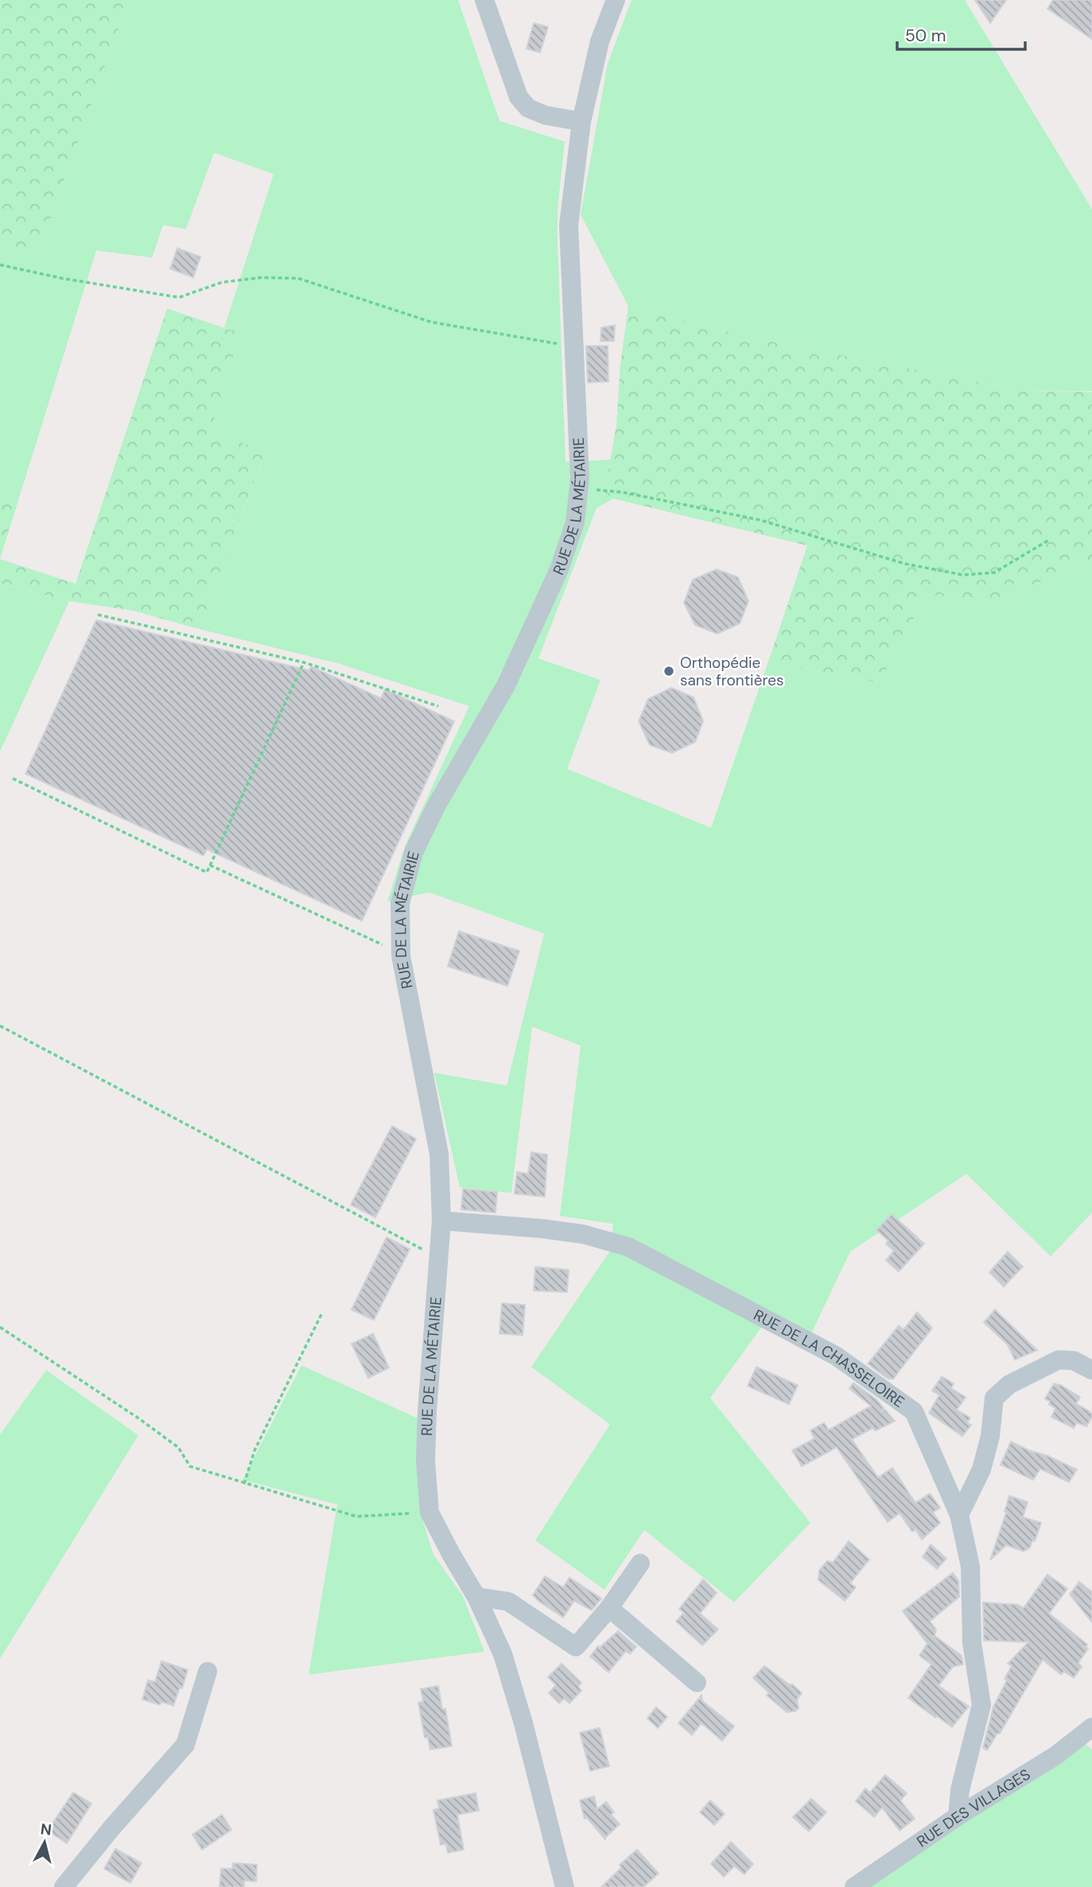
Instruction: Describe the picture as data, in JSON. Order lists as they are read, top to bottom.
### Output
{
  "streets": {
    "street": ["RUE DE LA MÉTAIRIE", "RUE DE LA CHASSELOIRE", "RUE DES VILLAGES"]
  },
  "crossings": [
    ["RUE DE LA MÉTAIRIE", "RUE DE LA CHASSELOIRE"],
    ["RUE DE LA CHASSELOIRE", "RUE DES VILLAGES"]
  ],
  "places": ["Orthopédie sans frontières"],
  "scale_bar": "50 m",
  "north": "top"
}
